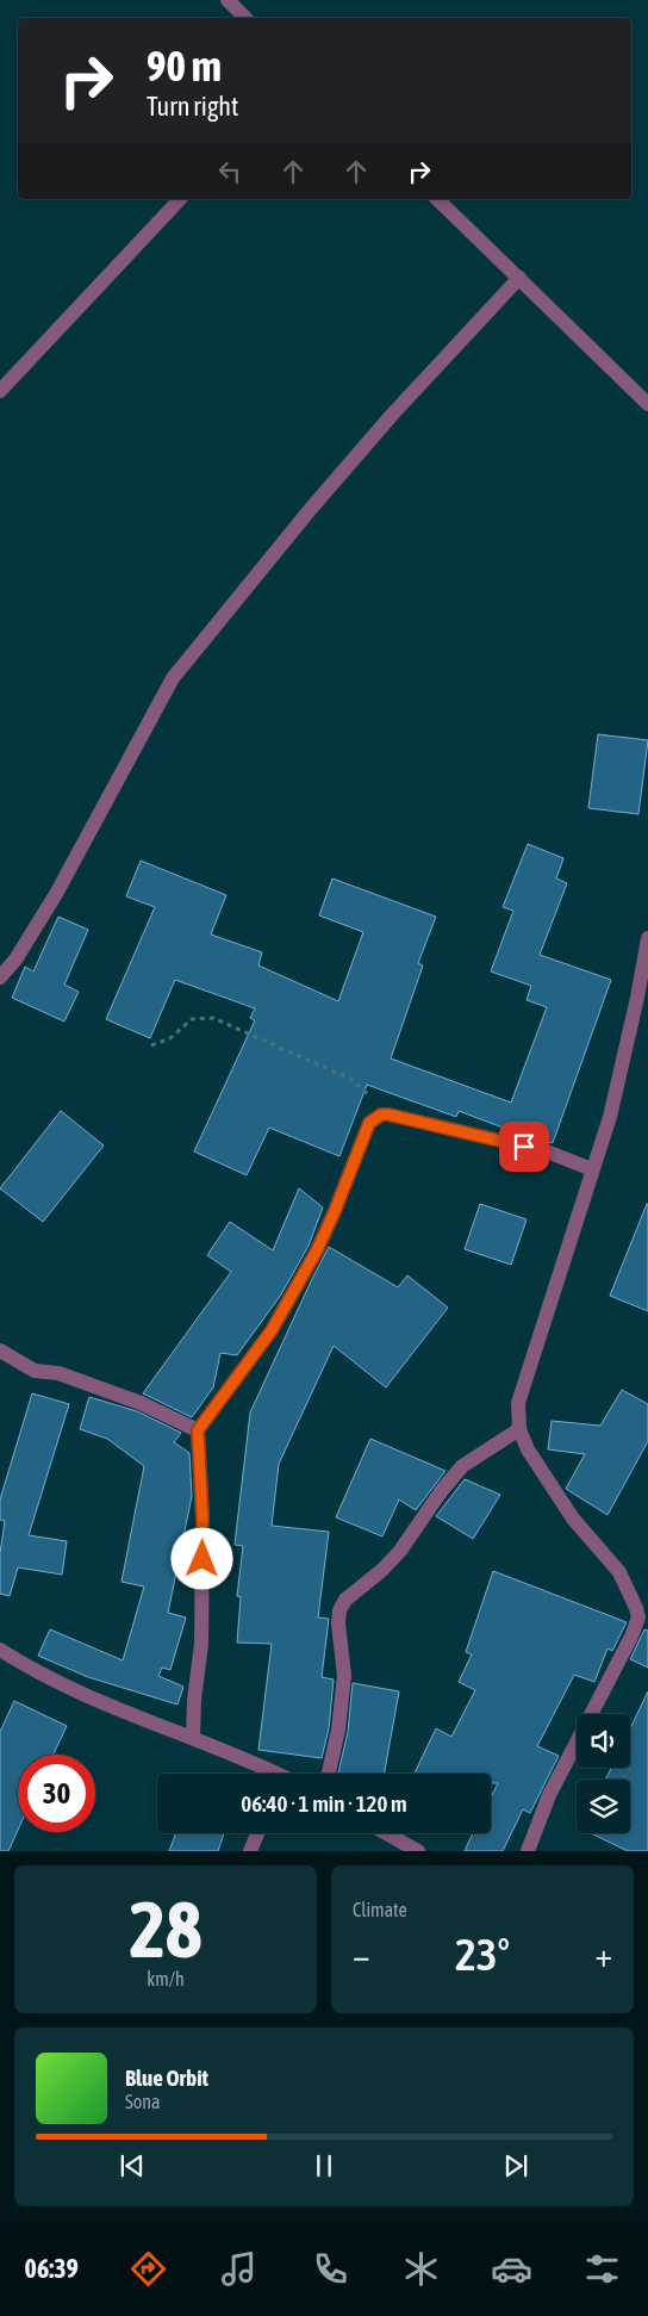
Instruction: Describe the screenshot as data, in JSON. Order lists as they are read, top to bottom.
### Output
{
  "page": {
    "turn": ["90 m", "Turn right"],
    "limit": "30",
    "trip": "06:40 · 1 min · 120 m",
    "tile": [
      ["28", "km/h"],
      "Climate"
    ],
    "heat": ["−", "23°", "+"],
    "song": ["Blue Orbit", "Sona"],
    "tabs": "06:39"
  }
}
